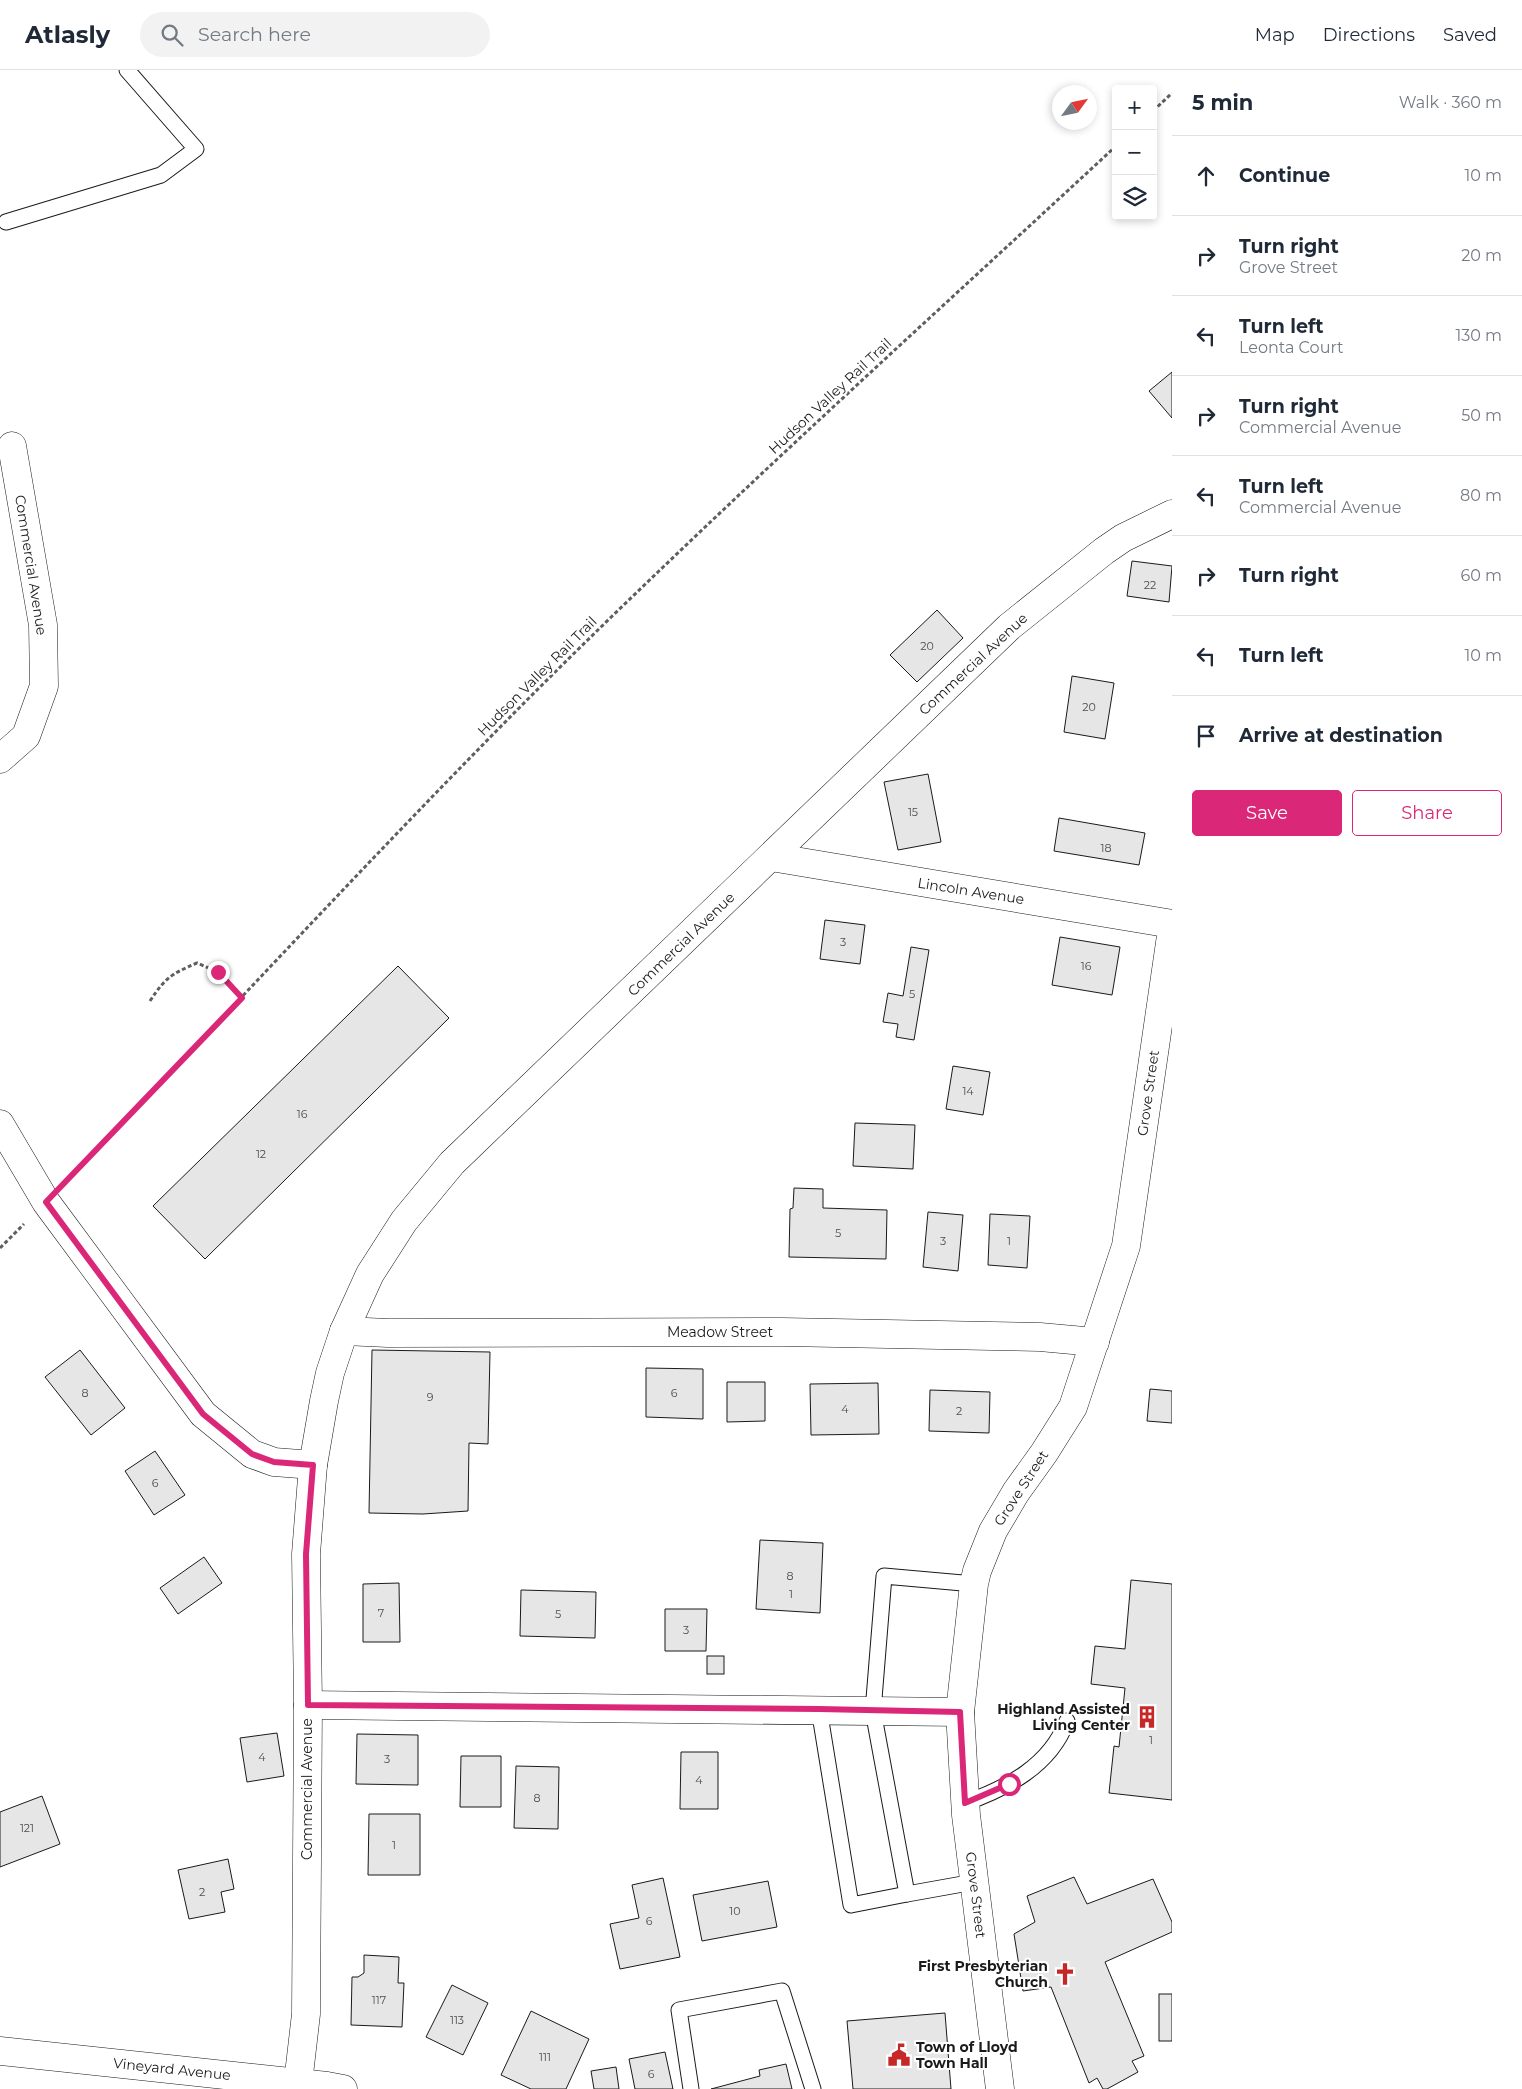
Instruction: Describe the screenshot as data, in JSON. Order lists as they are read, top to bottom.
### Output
{
  "streets": {
    "street": [
      "Commercial Avenue",
      "Lincoln Avenue",
      "Grove Street",
      "Meadow Street",
      "Vineyard Avenue"
    ],
    "path": ["Hudson Valley Rail Trail"]
  },
  "crossings": [
    ["Commercial Avenue", "Lincoln Avenue"],
    ["Commercial Avenue", "Meadow Street"],
    ["Commercial Avenue", "Vineyard Avenue"],
    ["Grove Street", "Meadow Street"]
  ],
  "places": {
    "building": ["Highland Assisted Living Center"],
    "church": ["First Presbyterian Church"],
    "public building": ["Town of Lloyd Town Hall"]
  },
  "house_numbers": [
    "22",
    "20",
    "20",
    "15",
    "18",
    "3",
    "16",
    "5",
    "14",
    "16",
    "12",
    "5",
    "3",
    "1",
    "8",
    "6",
    "9",
    "4",
    "2",
    "6",
    "8",
    "1",
    "7",
    "5",
    "3",
    "1",
    "4",
    "3",
    "4",
    "8",
    "121",
    "1",
    "2",
    "10",
    "6",
    "117",
    "113",
    "111",
    "6"
  ],
  "north": "top right",
  "page": {
    "header": "Atlasly",
    "search": "Search here",
    "nav": ["Map", "Directions", "Saved"],
    "heading": ["5 min", "Walk · 360 m"],
    "map_buttons": ["+", "−"],
    "list": [
      ["Continue", "10 m"],
      ["Turn right", "Grove Street", "20 m"],
      ["Turn left", "Leonta Court", "130 m"],
      ["Turn right", "Commercial Avenue", "50 m"],
      ["Turn left", "Commercial Avenue", "80 m"],
      ["Turn right", "60 m"],
      ["Turn left", "10 m"],
      "Arrive at destination"
    ],
    "buttons": ["Save", "Share"]
  }
}
